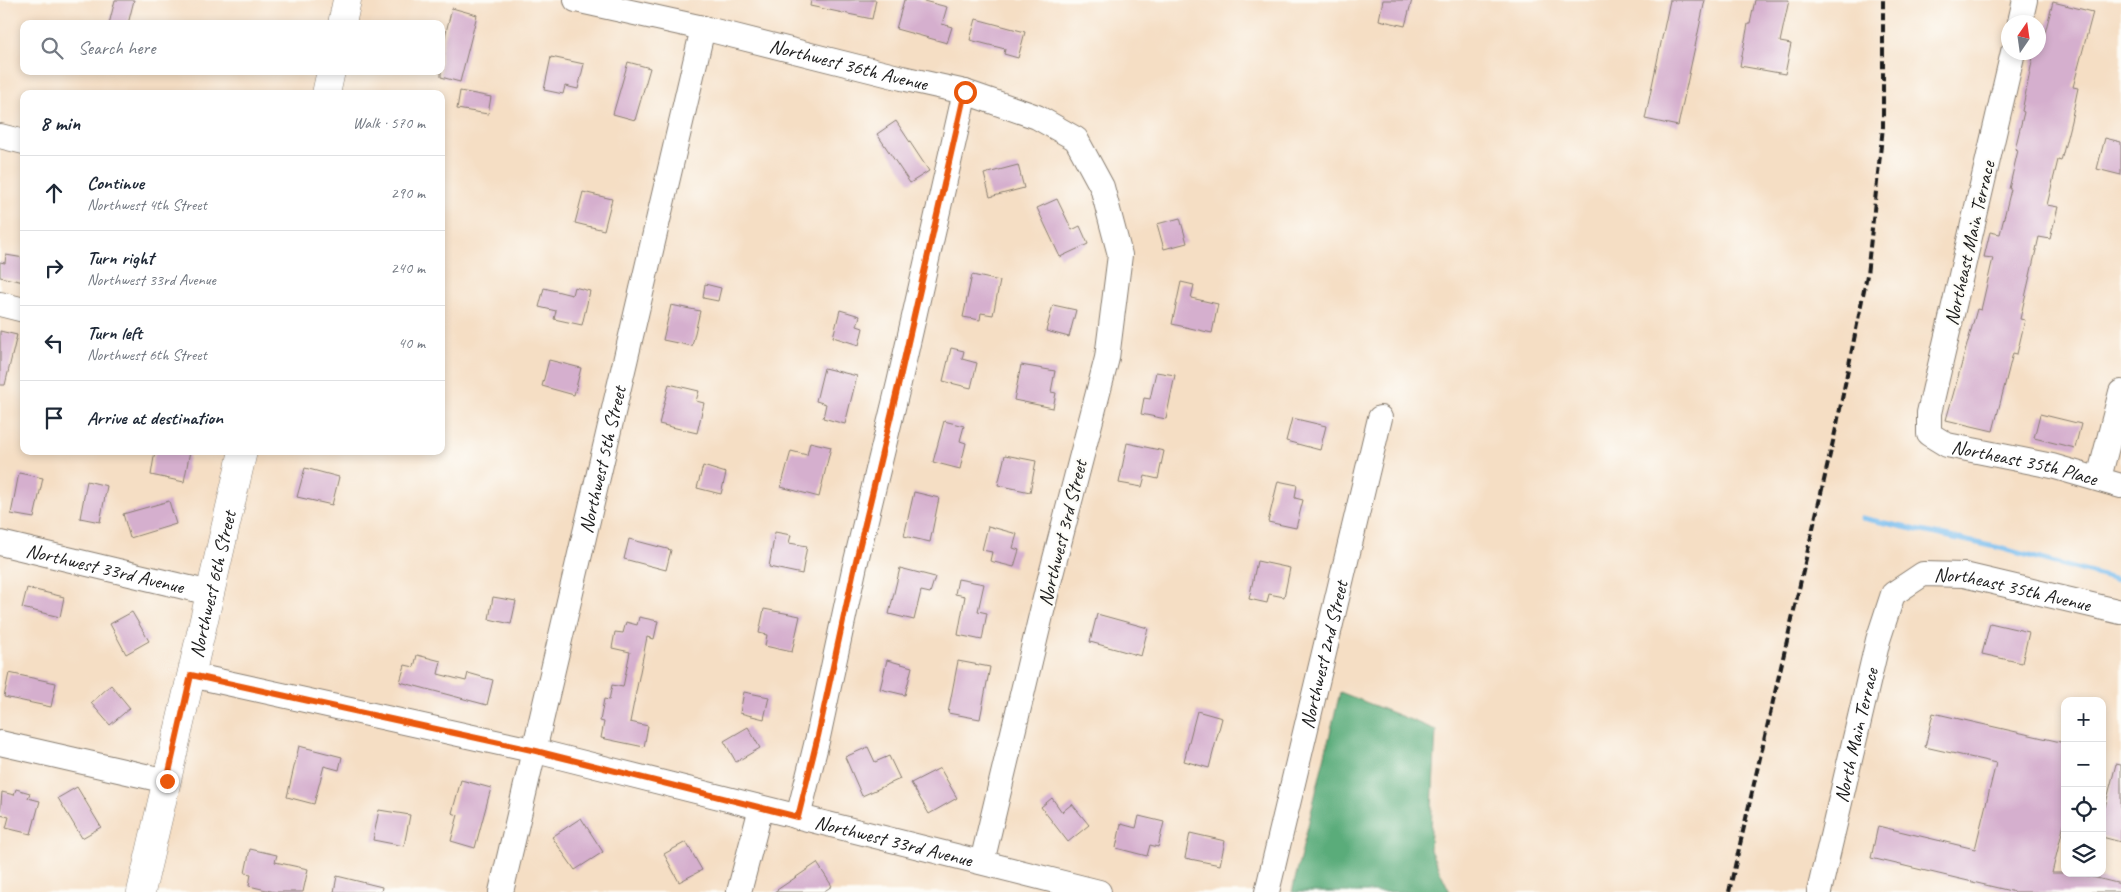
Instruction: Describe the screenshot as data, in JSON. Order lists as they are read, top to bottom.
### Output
{
  "streets": {
    "main road": ["Northwest 6th Street"],
    "street": [
      "Northwest 36th Avenue",
      "Northeast Main Terrace",
      "Northwest 5th Street",
      "Northeast 35th Place",
      "Northwest 3rd Street",
      "Northwest 33rd Avenue",
      "Northeast 35th Avenue",
      "Northwest 2nd Street",
      "North Main Terrace"
    ]
  },
  "crossings": [
    ["Northwest 36th Avenue", "Northwest 5th Street"],
    ["Northwest 36th Avenue", "Northwest 3rd Street"],
    ["Northeast Main Terrace", "Northeast 35th Place"],
    ["Northwest 5th Street", "Northwest 33rd Avenue"],
    ["Northwest 3rd Street", "Northwest 33rd Avenue"],
    ["Northwest 33rd Avenue", "Northwest 6th Street"],
    ["Northeast 35th Avenue", "North Main Terrace"]
  ],
  "north": "top",
  "page": {
    "search": "Search here",
    "heading": ["8 min", "Walk · 570 m"],
    "list": [
      ["Continue", "Northwest 4th Street", "290 m"],
      ["Turn right", "Northwest 33rd Avenue", "240 m"],
      ["Turn left", "Northwest 6th Street", "40 m"],
      "Arrive at destination"
    ],
    "map_buttons": ["+", "−"]
  }
}
